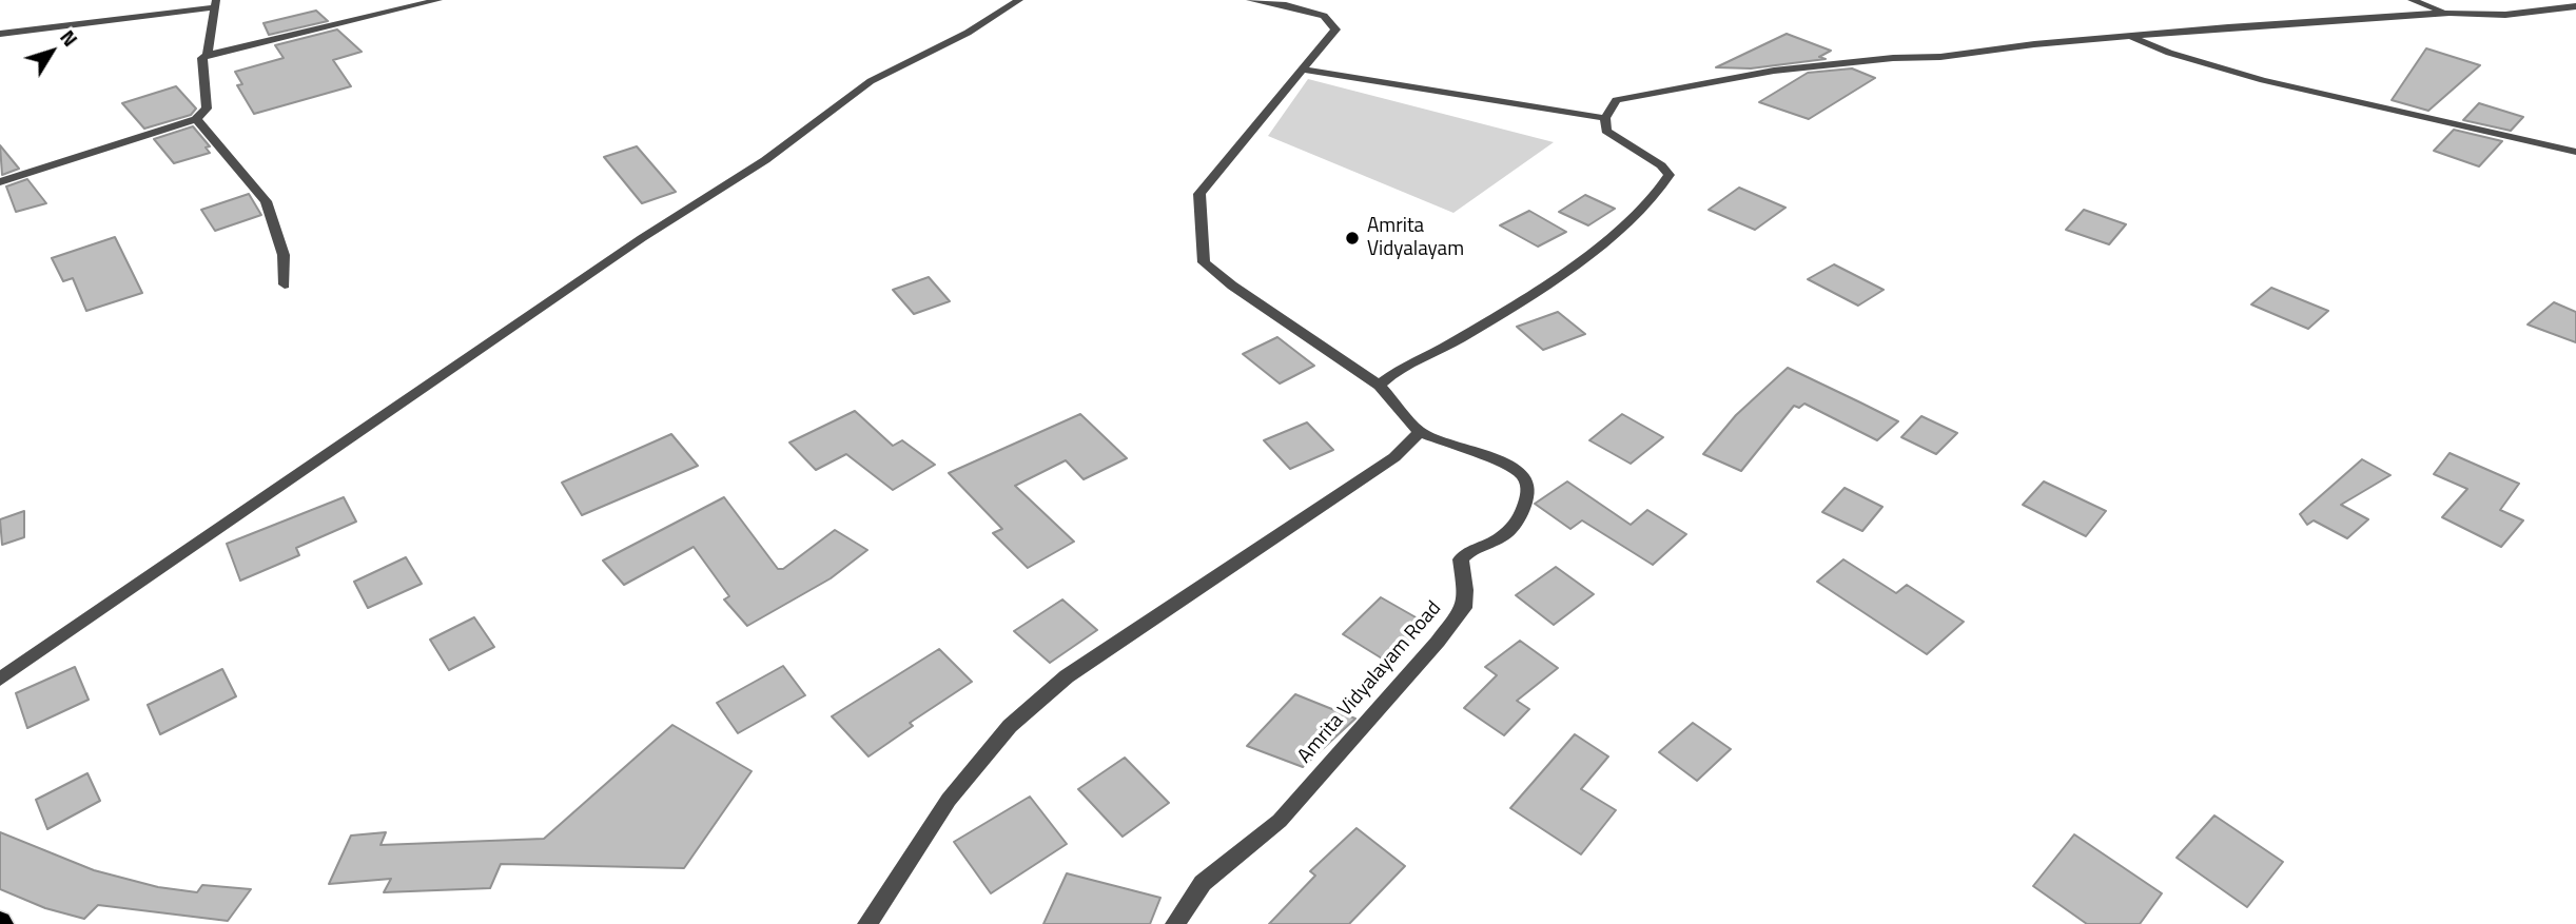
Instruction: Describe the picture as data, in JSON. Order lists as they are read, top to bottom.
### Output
{
  "streets": {
    "street": ["Amrita Vidyalayam Road"]
  },
  "places": ["Amrita Vidyalayam"],
  "north": "top right"
}
